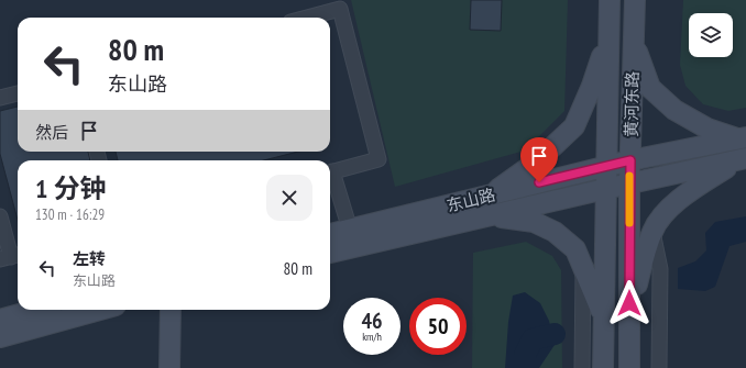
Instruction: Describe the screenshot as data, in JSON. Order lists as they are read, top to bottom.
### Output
{
  "streets": {
    "street": ["黄河东路", "东山路"]
  },
  "crossings": [
    ["黄河东路", "东山路"]
  ],
  "page": {
    "turn": ["80 m", "东山路"],
    "then": "然后",
    "heading": ["1 分钟", "130 m · 16:29"],
    "list": [
      {
        "name": "左转",
        "note": "东山路",
        "value": "80 m"
      }
    ],
    "speed": "46 km/h",
    "limit": "50"
  }
}
